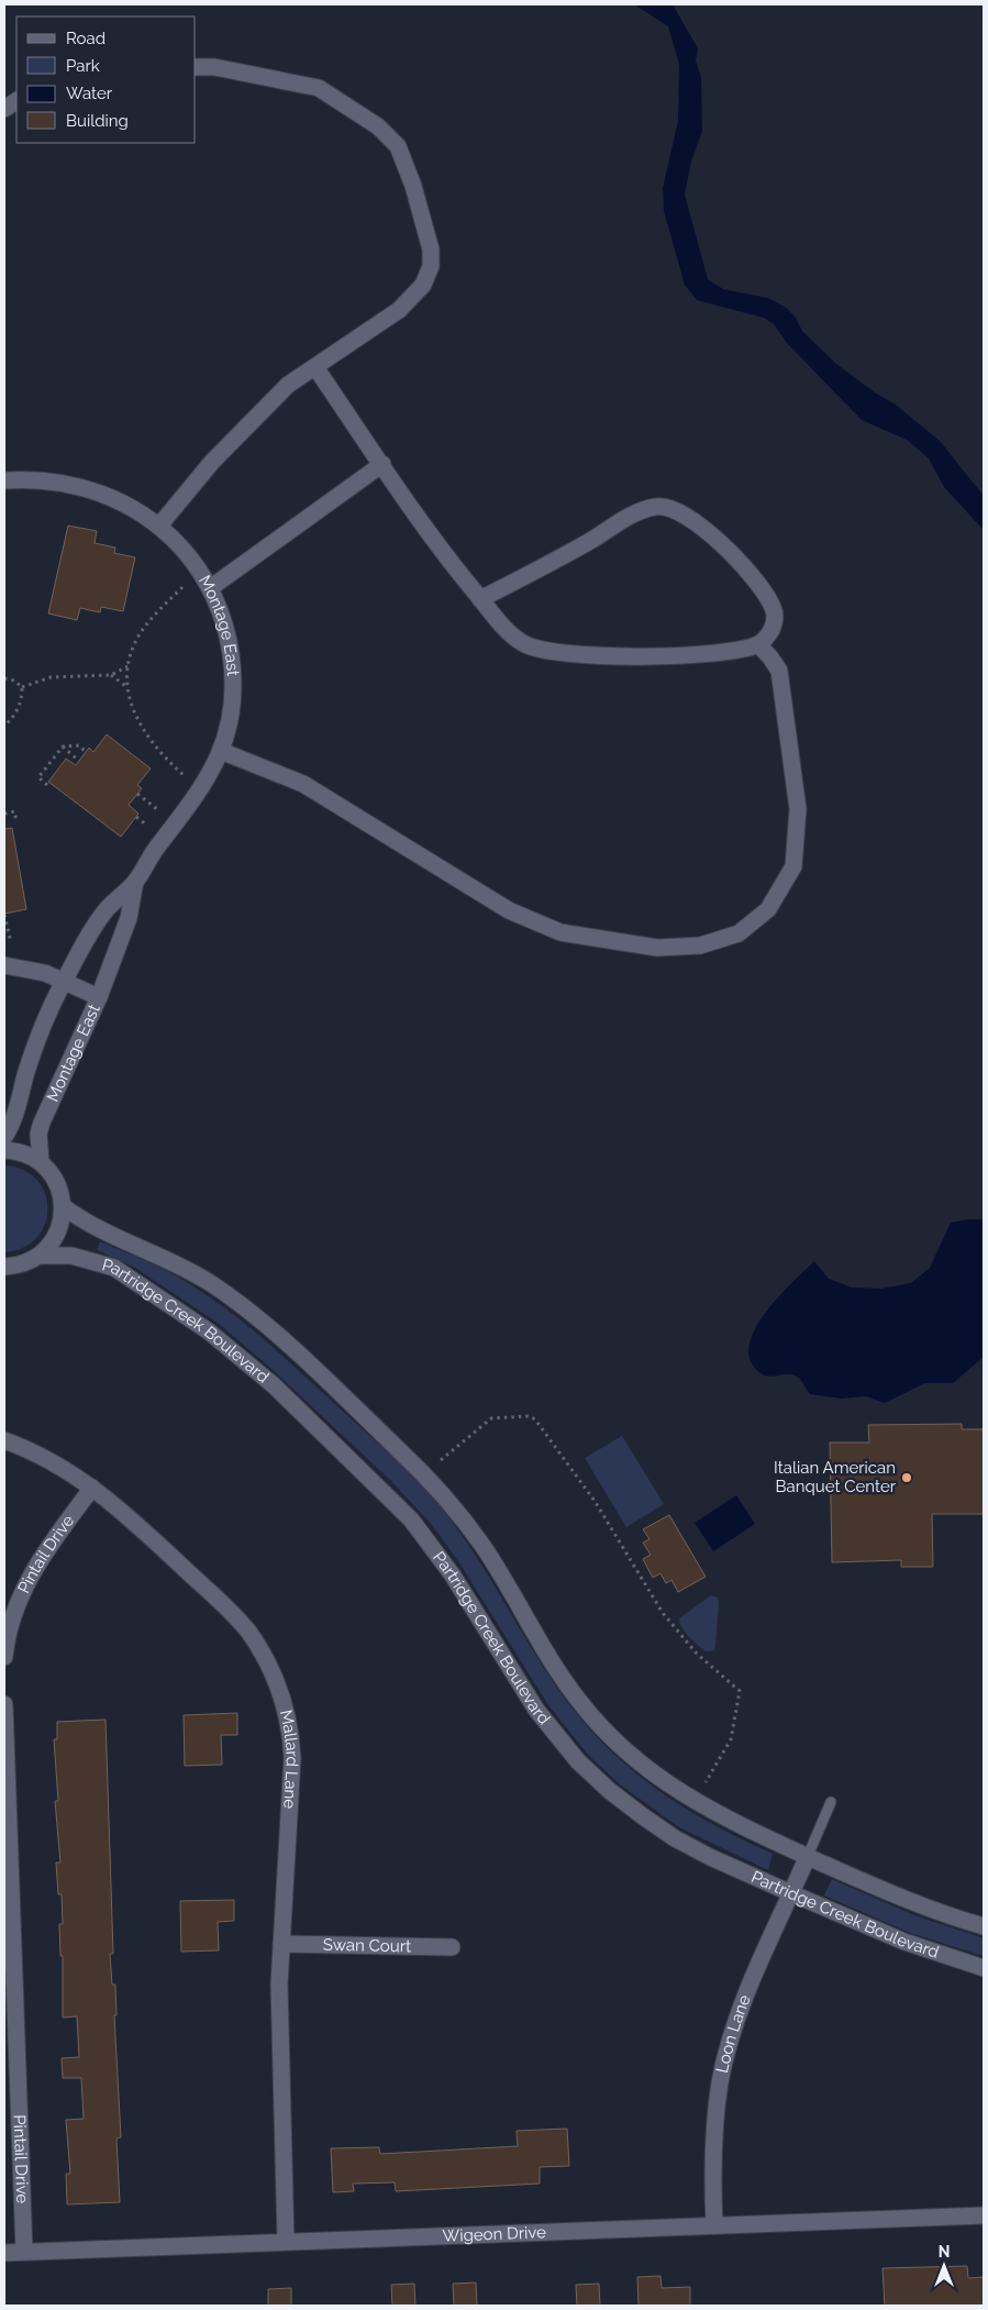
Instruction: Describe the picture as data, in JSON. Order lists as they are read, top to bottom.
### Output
{
  "streets": {
    "street": [
      "Montage East",
      "Partridge Creek Boulevard",
      "Pintail Drive",
      "Mallard Lane",
      "Swan Court",
      "Loon Lane",
      "Wigeon Drive"
    ]
  },
  "crossings": [
    ["Partridge Creek Boulevard", "Loon Lane"],
    ["Pintail Drive", "Mallard Lane"],
    ["Pintail Drive", "Wigeon Drive"],
    ["Mallard Lane", "Swan Court"],
    ["Mallard Lane", "Wigeon Drive"],
    ["Loon Lane", "Wigeon Drive"]
  ],
  "places": ["Italian American Banquet Center"],
  "legend": [
    "Road",
    "Park",
    "Water",
    "Building"
  ],
  "north": "top"
}
